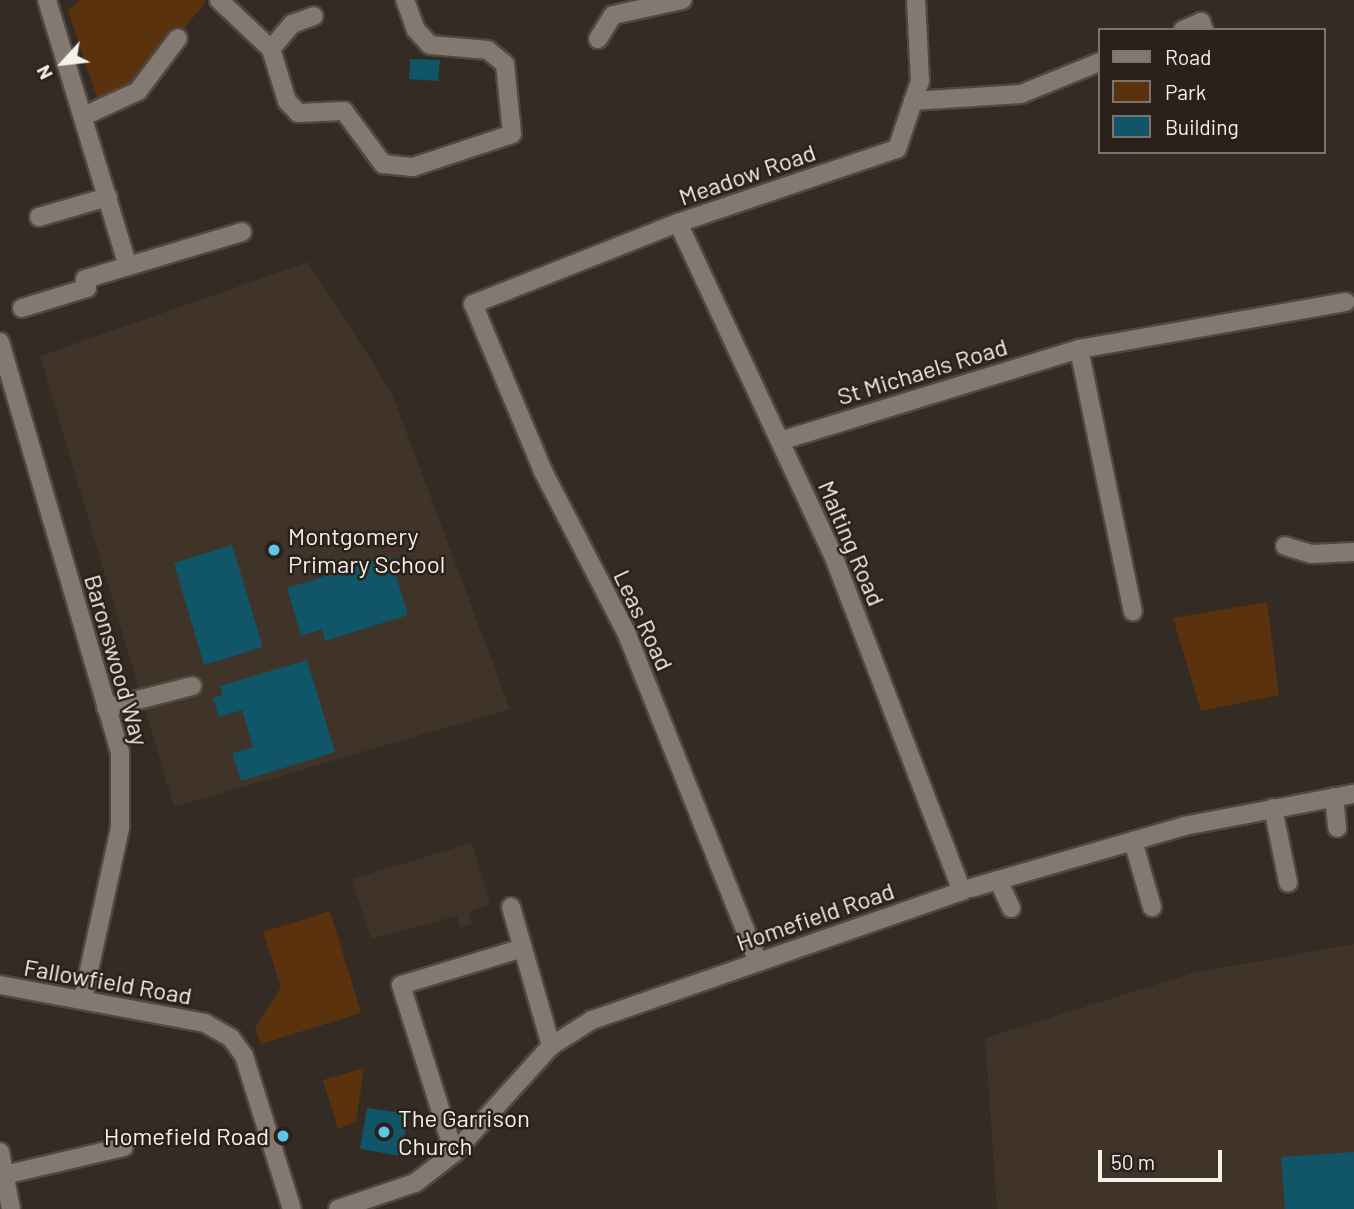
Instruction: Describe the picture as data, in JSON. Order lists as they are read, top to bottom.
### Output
{
  "streets": {
    "street": [
      "Meadow Road",
      "St Michaels Road",
      "Malting Road",
      "Leas Road",
      "Baronswood Way",
      "Homefield Road",
      "Fallowfield Road"
    ]
  },
  "crossings": [
    ["Meadow Road", "Malting Road"],
    ["Meadow Road", "Leas Road"],
    ["St Michaels Road", "Malting Road"],
    ["Malting Road", "Homefield Road"],
    ["Leas Road", "Homefield Road"],
    ["Baronswood Way", "Fallowfield Road"]
  ],
  "places": ["Montgomery Primary School", "The Garrison Church", "Homefield Road"],
  "legend": ["Road", "Park", "Building"],
  "scale_bar": "50 m",
  "north": "bottom left"
}
